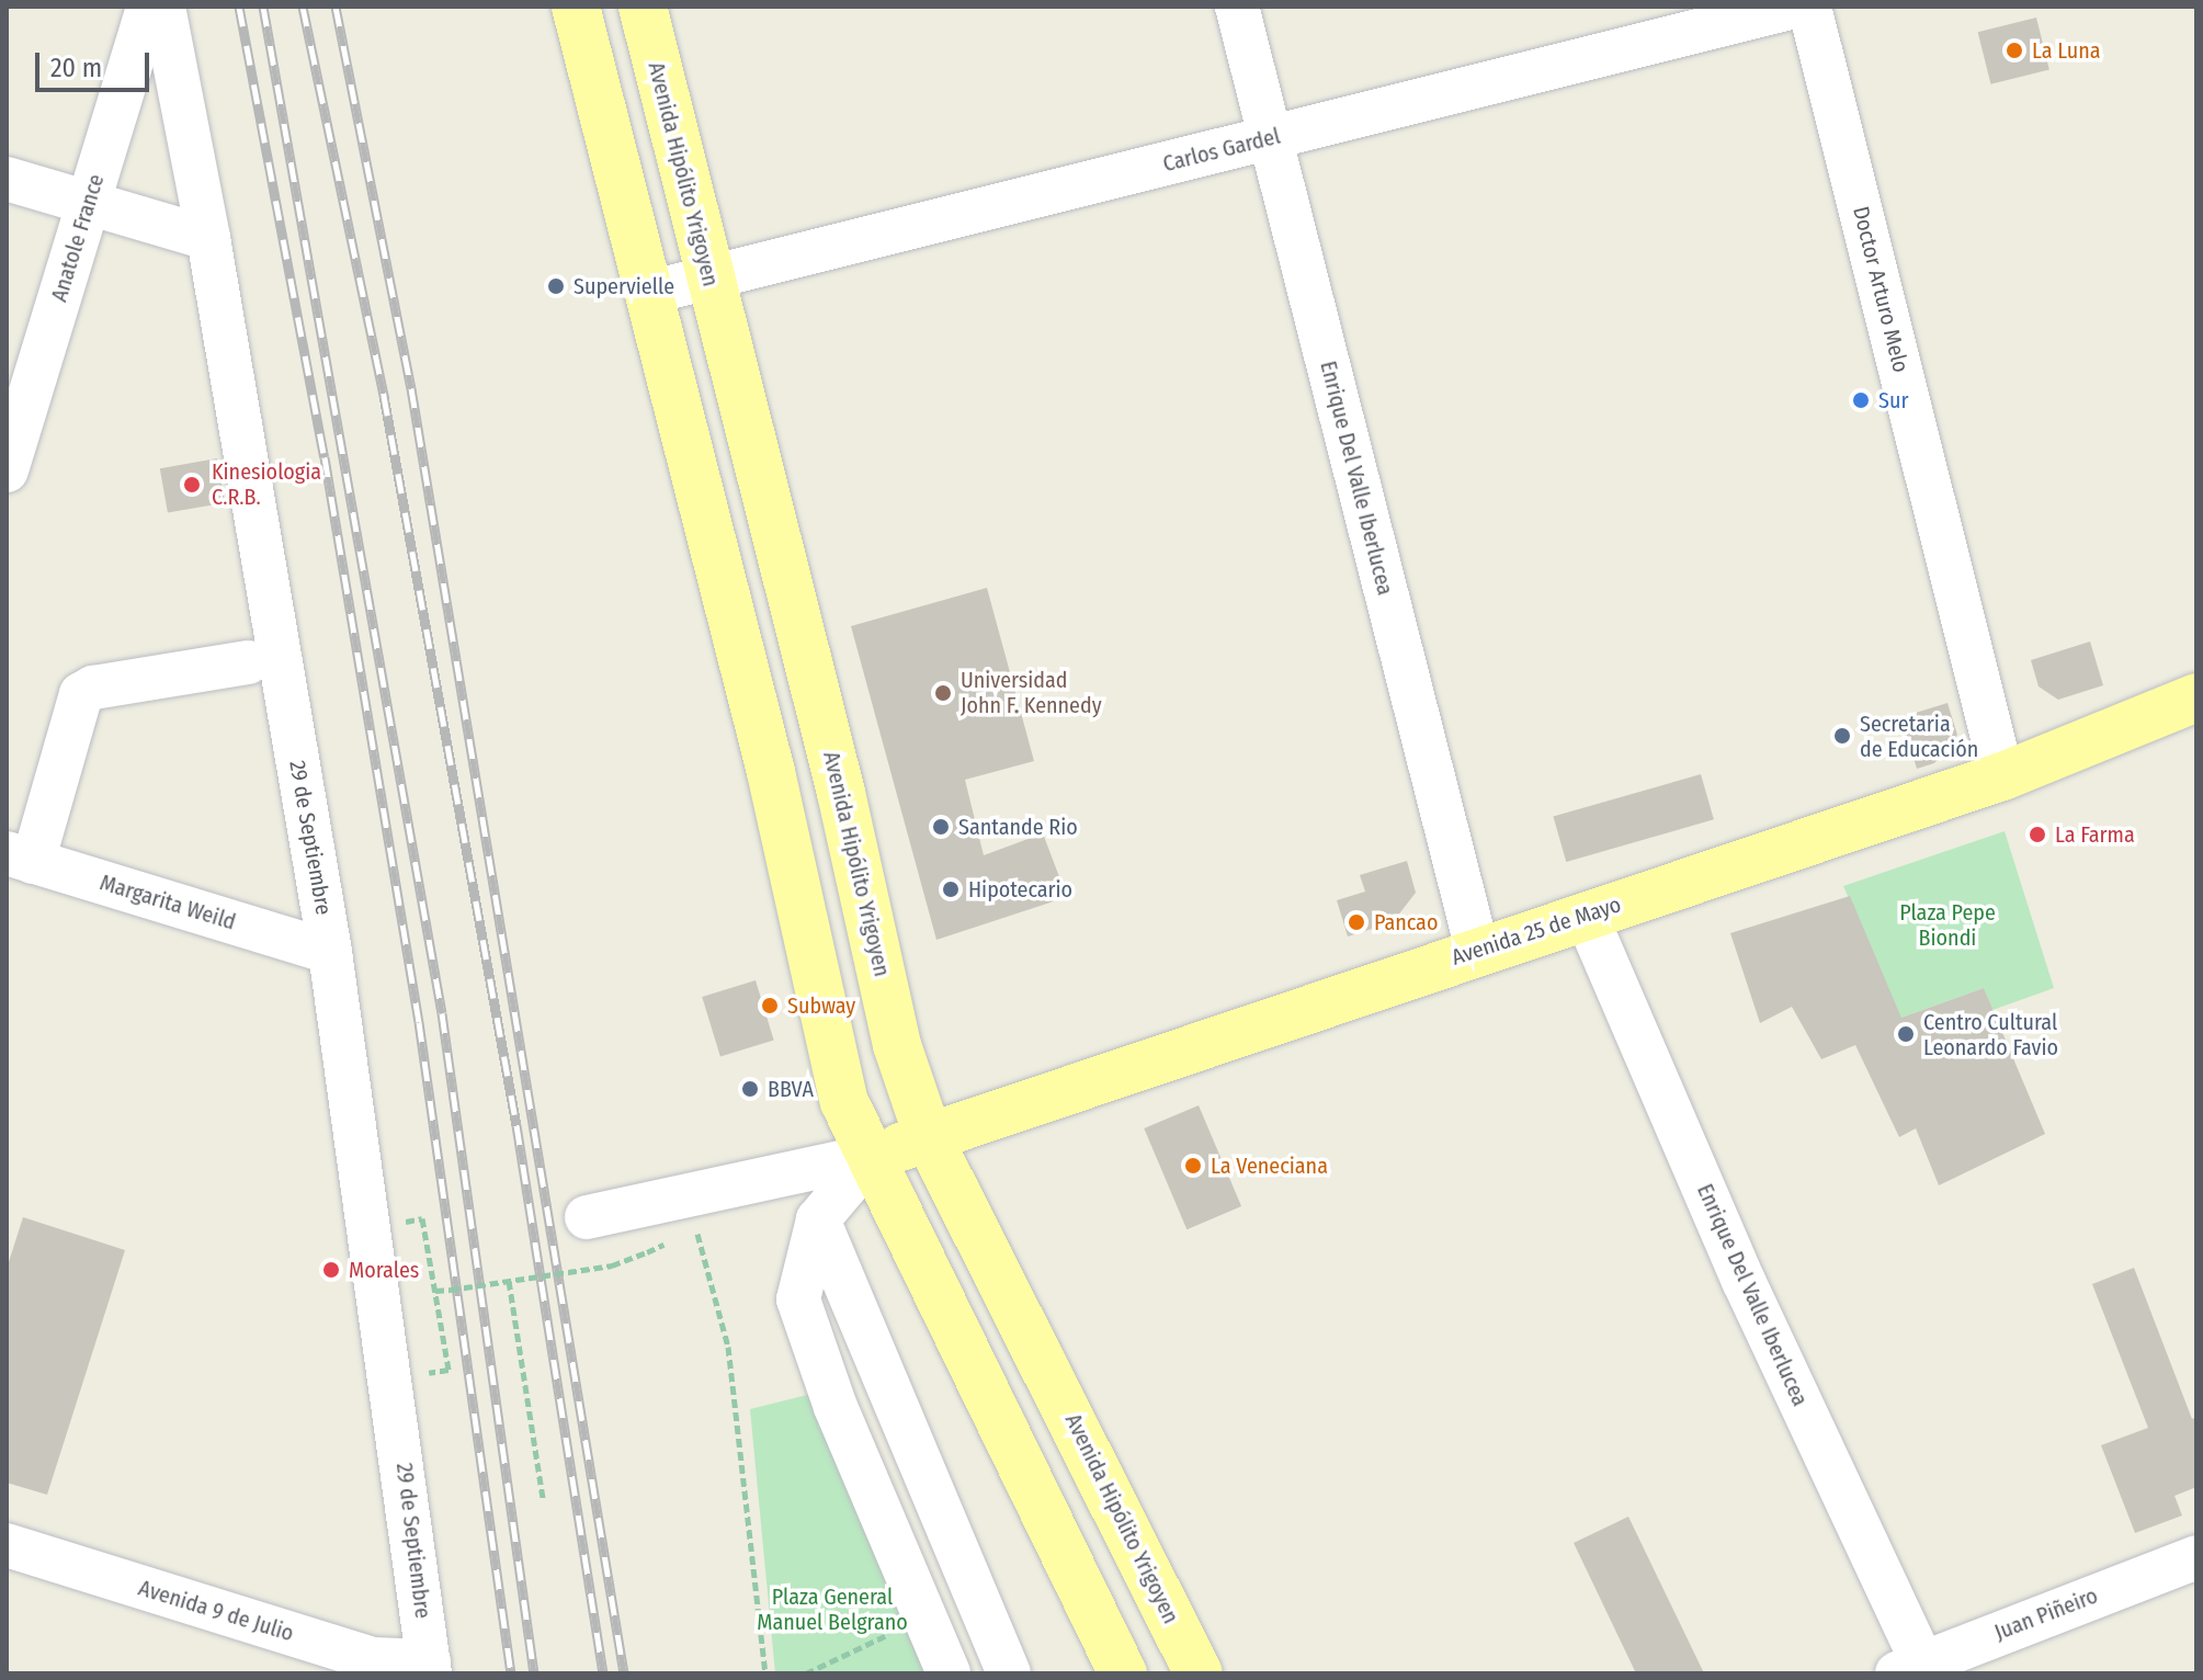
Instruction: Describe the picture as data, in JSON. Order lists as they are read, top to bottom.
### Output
{
  "streets": {
    "main road": ["Avenida Hipólito Yrigoyen", "Avenida 25 de Mayo"],
    "street": [
      "Carlos Gardel",
      "Anatole France",
      "Doctor Arturo Melo",
      "Enrique Del Valle Iberlucea",
      "29 de Septiembre",
      "Margarita Weild",
      "Avenida 9 de Julio",
      "Juan Piñeiro"
    ]
  },
  "crossings": [
    ["Carlos Gardel", "Avenida Hipólito Yrigoyen"],
    ["Carlos Gardel", "Enrique Del Valle Iberlucea"],
    ["Avenida Hipólito Yrigoyen", "Avenida 25 de Mayo"],
    ["Doctor Arturo Melo", "Avenida 25 de Mayo"],
    ["Enrique Del Valle Iberlucea", "Avenida 25 de Mayo"],
    ["Enrique Del Valle Iberlucea", "Juan Piñeiro"],
    ["29 de Septiembre", "Margarita Weild"],
    ["29 de Septiembre", "Avenida 9 de Julio"]
  ],
  "parks": ["Plaza Pepe Biondi", "Plaza General Manuel Belgrano"],
  "places": [
    "La Luna",
    "Supervielle",
    "Sur",
    "Kinesiologia C.R.B.",
    "Universidad John F. Kennedy",
    "Secretaria de Educación",
    "Santande Rio",
    "La Farma",
    "Hipotecario",
    "Pancao",
    "Subway",
    "Centro Cultural Leonardo Favio",
    "BBVA",
    "La Veneciana",
    "Morales"
  ],
  "scale_bar": "20 m"
}
